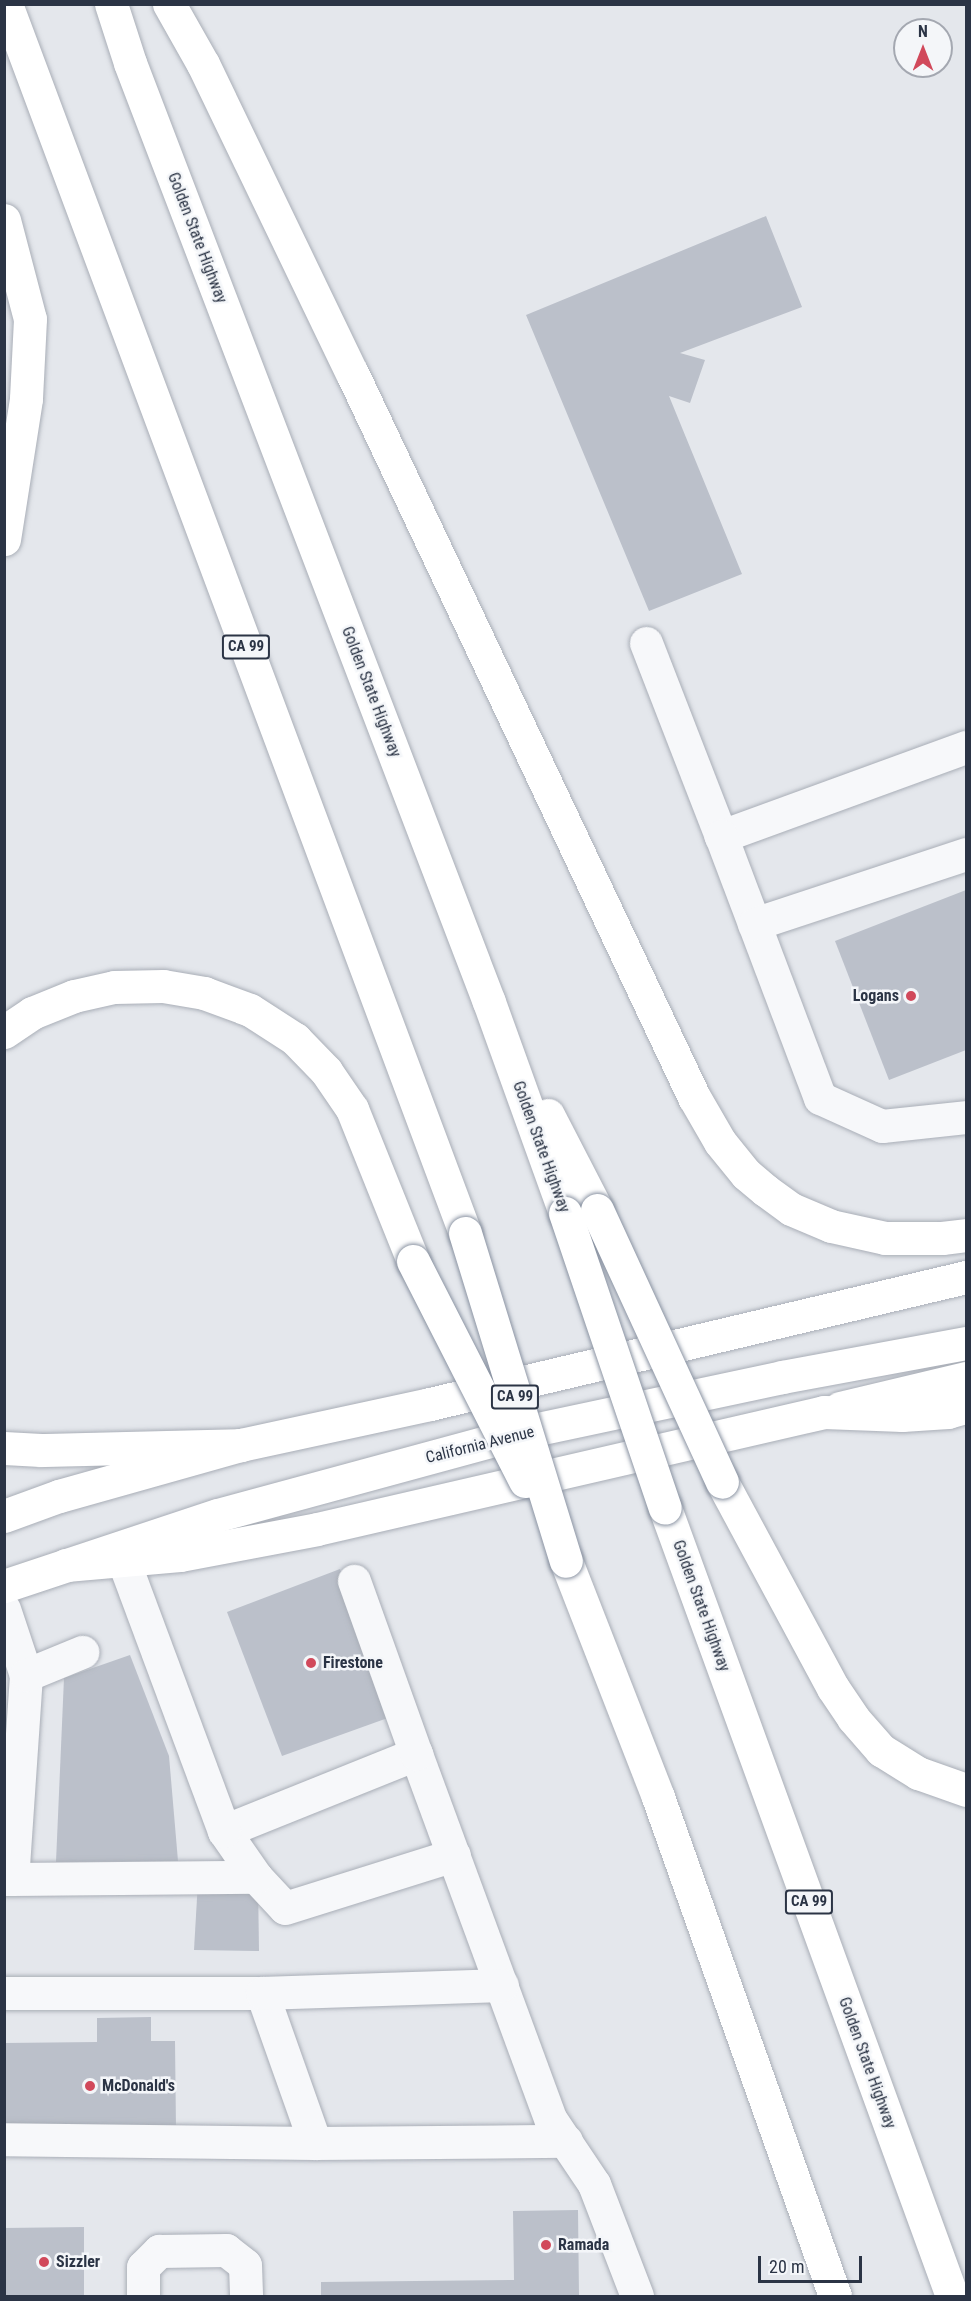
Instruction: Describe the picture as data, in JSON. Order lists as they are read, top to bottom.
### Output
{
  "streets": {
    "main road": ["Golden State Highway", "CA 99", "California Avenue"]
  },
  "places": [
    "Logans",
    "Firestone",
    "McDonald's",
    "Ramada",
    "Sizzler"
  ],
  "scale_bar": "20 m",
  "north": "top"
}
